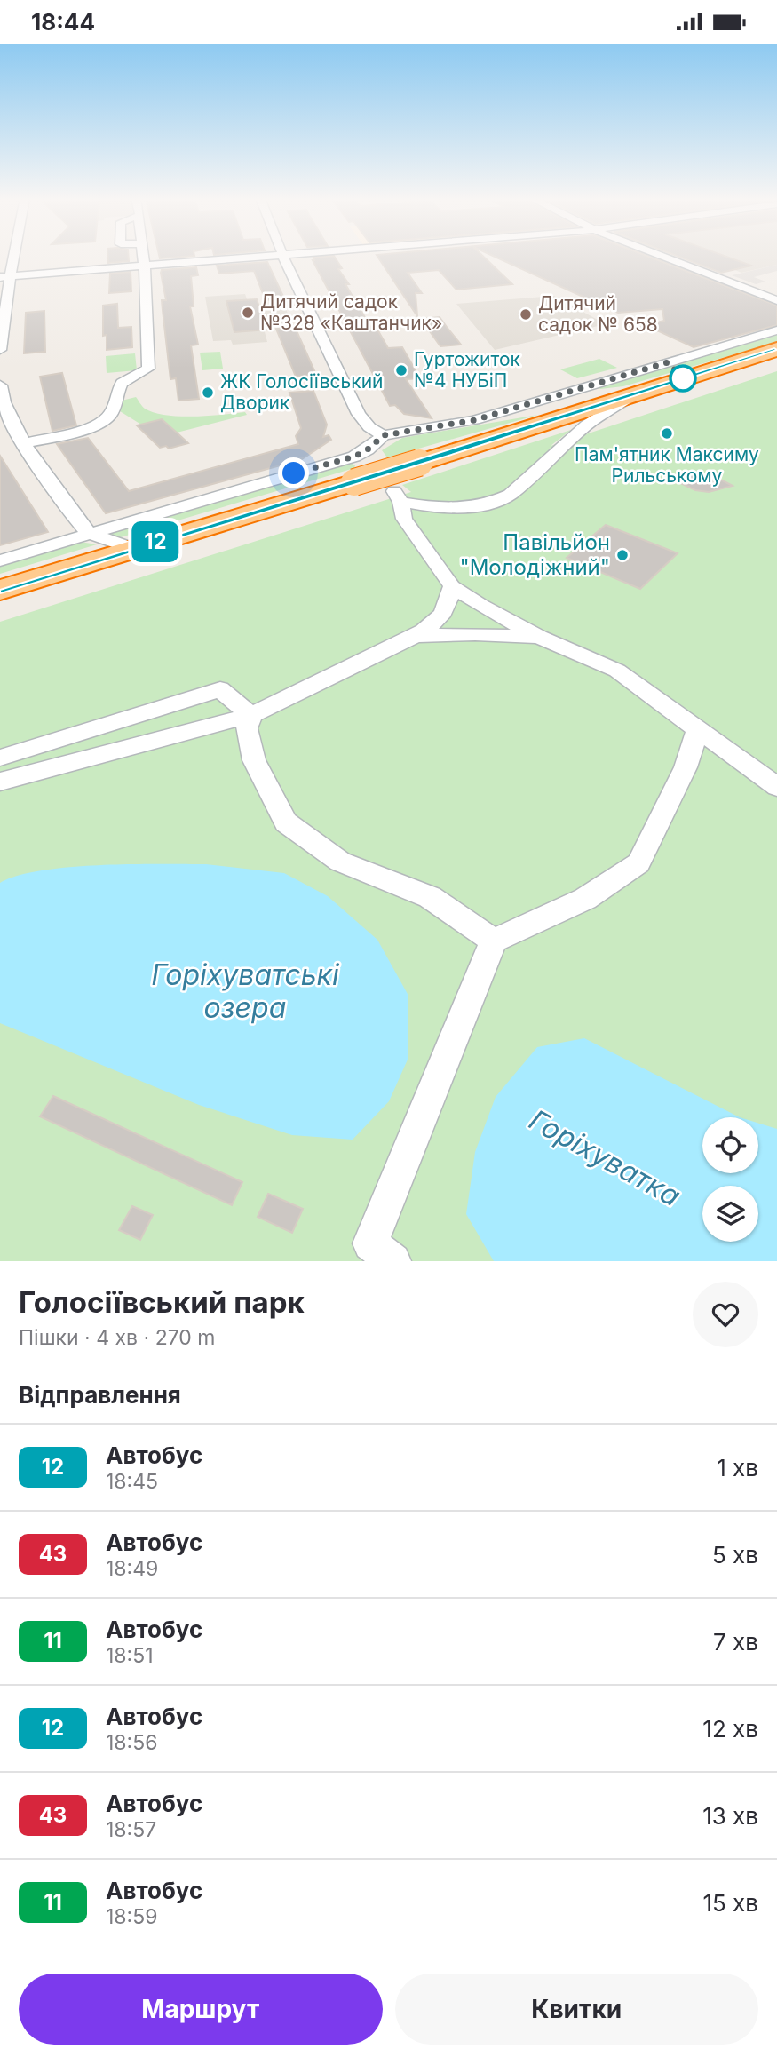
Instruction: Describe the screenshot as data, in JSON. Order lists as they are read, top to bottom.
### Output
{
  "water": ["Горіхуватські озера", "Горіхуватка"],
  "places": [
    "Дитячий садок №328 «Каштанчик»",
    "Дитячий садок № 658",
    "Гуртожиток №4 НУБіП",
    "ЖК Голосіївський Дворик",
    "Пам'ятник Максиму Рильському",
    "Павільйон \"Молодіжний\""
  ],
  "lines": ["bus line 12"],
  "page": {
    "status": "18:44",
    "on_map": "12",
    "heading": [
      ["Голосіївський парк", "Пішки · 4 хв · 270 m"],
      "Відправлення"
    ],
    "list": [
      {
        "mark": "12",
        "name": "Автобус",
        "note": "18:45",
        "value": "1 хв"
      },
      {
        "mark": "43",
        "name": "Автобус",
        "note": "18:49",
        "value": "5 хв"
      },
      {
        "mark": "11",
        "name": "Автобус",
        "note": "18:51",
        "value": "7 хв"
      },
      {
        "mark": "12",
        "name": "Автобус",
        "note": "18:56",
        "value": "12 хв"
      },
      {
        "mark": "43",
        "name": "Автобус",
        "note": "18:57",
        "value": "13 хв"
      },
      {
        "mark": "11",
        "name": "Автобус",
        "note": "18:59",
        "value": "15 хв"
      }
    ],
    "buttons": ["Маршрут", "Квитки"]
  }
}
